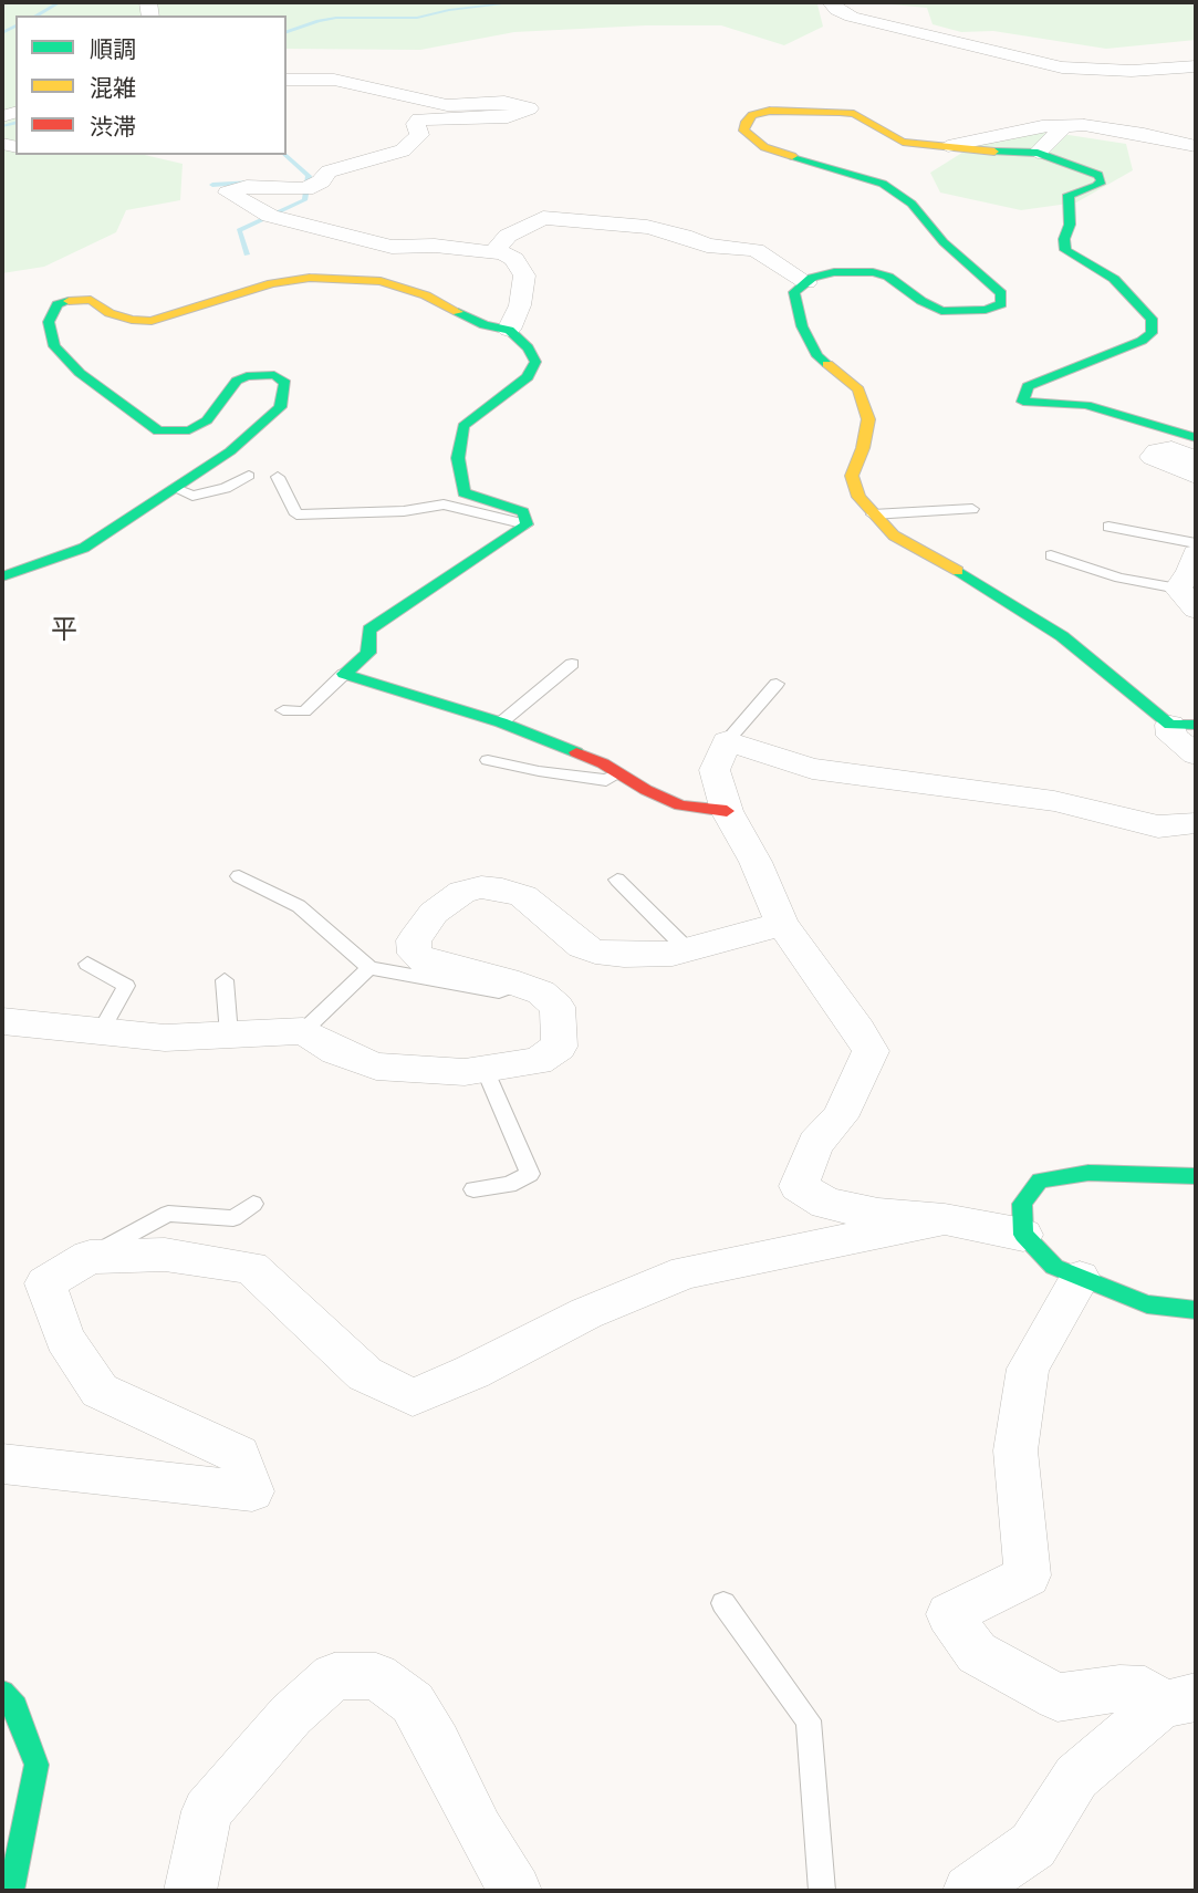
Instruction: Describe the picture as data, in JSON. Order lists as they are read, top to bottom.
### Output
{
  "districts": ["平"],
  "legend": ["順調", "混雑", "渋滞"]
}
